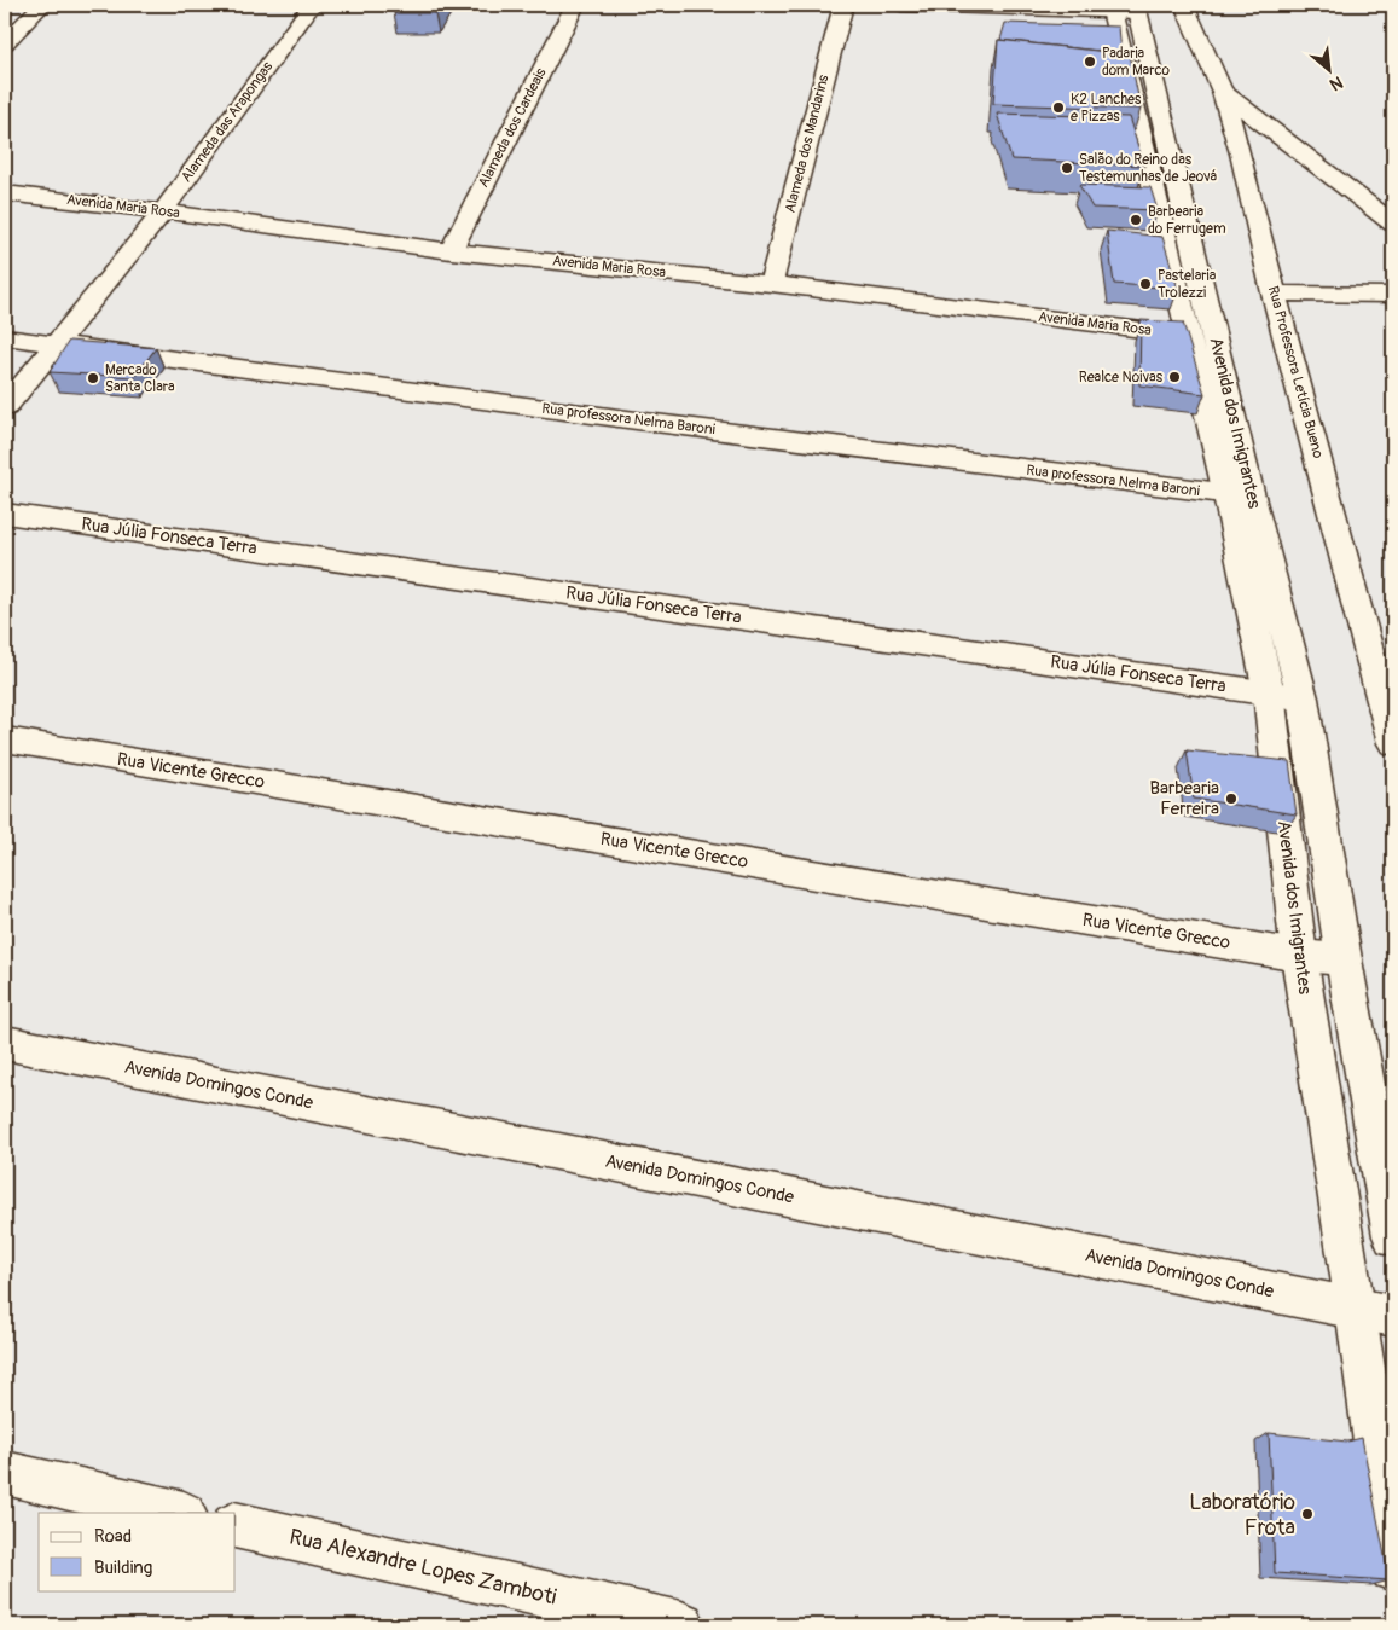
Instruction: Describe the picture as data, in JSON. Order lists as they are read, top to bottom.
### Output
{
  "streets": {
    "street": [
      "Alameda das Arapongas",
      "Alameda dos Cardeais",
      "Alameda dos Mandarins",
      "Avenida Maria Rosa",
      "Rua Professora Letícia Bueno",
      "Rua professora Nelma Baroni",
      "Avenida dos Imigrantes",
      "Rua Júlia Fonseca Terra",
      "Rua Vicente Grecco",
      "Avenida Domingos Conde",
      "Rua Alexandre Lopes Zamboti"
    ]
  },
  "crossings": [
    ["Alameda das Arapongas", "Avenida Maria Rosa"],
    ["Alameda das Arapongas", "Rua professora Nelma Baroni"],
    ["Alameda dos Cardeais", "Avenida Maria Rosa"],
    ["Alameda dos Mandarins", "Avenida Maria Rosa"],
    ["Avenida Maria Rosa", "Avenida dos Imigrantes"],
    ["Rua professora Nelma Baroni", "Avenida dos Imigrantes"],
    ["Avenida dos Imigrantes", "Rua Júlia Fonseca Terra"],
    ["Avenida dos Imigrantes", "Rua Vicente Grecco"],
    ["Avenida dos Imigrantes", "Avenida Domingos Conde"]
  ],
  "places": [
    "Padaria dom Marco",
    "K2 Lanches e Pizzas",
    "Salão do Reino das Testemunhas de Jeová",
    "Barbearia do Ferrugem",
    "Pastelaria Trolezzi",
    "Realce Noivas",
    "Mercado Santa Clara",
    "Barbearia Ferreira",
    "Laboratório Frota"
  ],
  "legend": ["Road", "Building"],
  "north": "bottom right"
}
